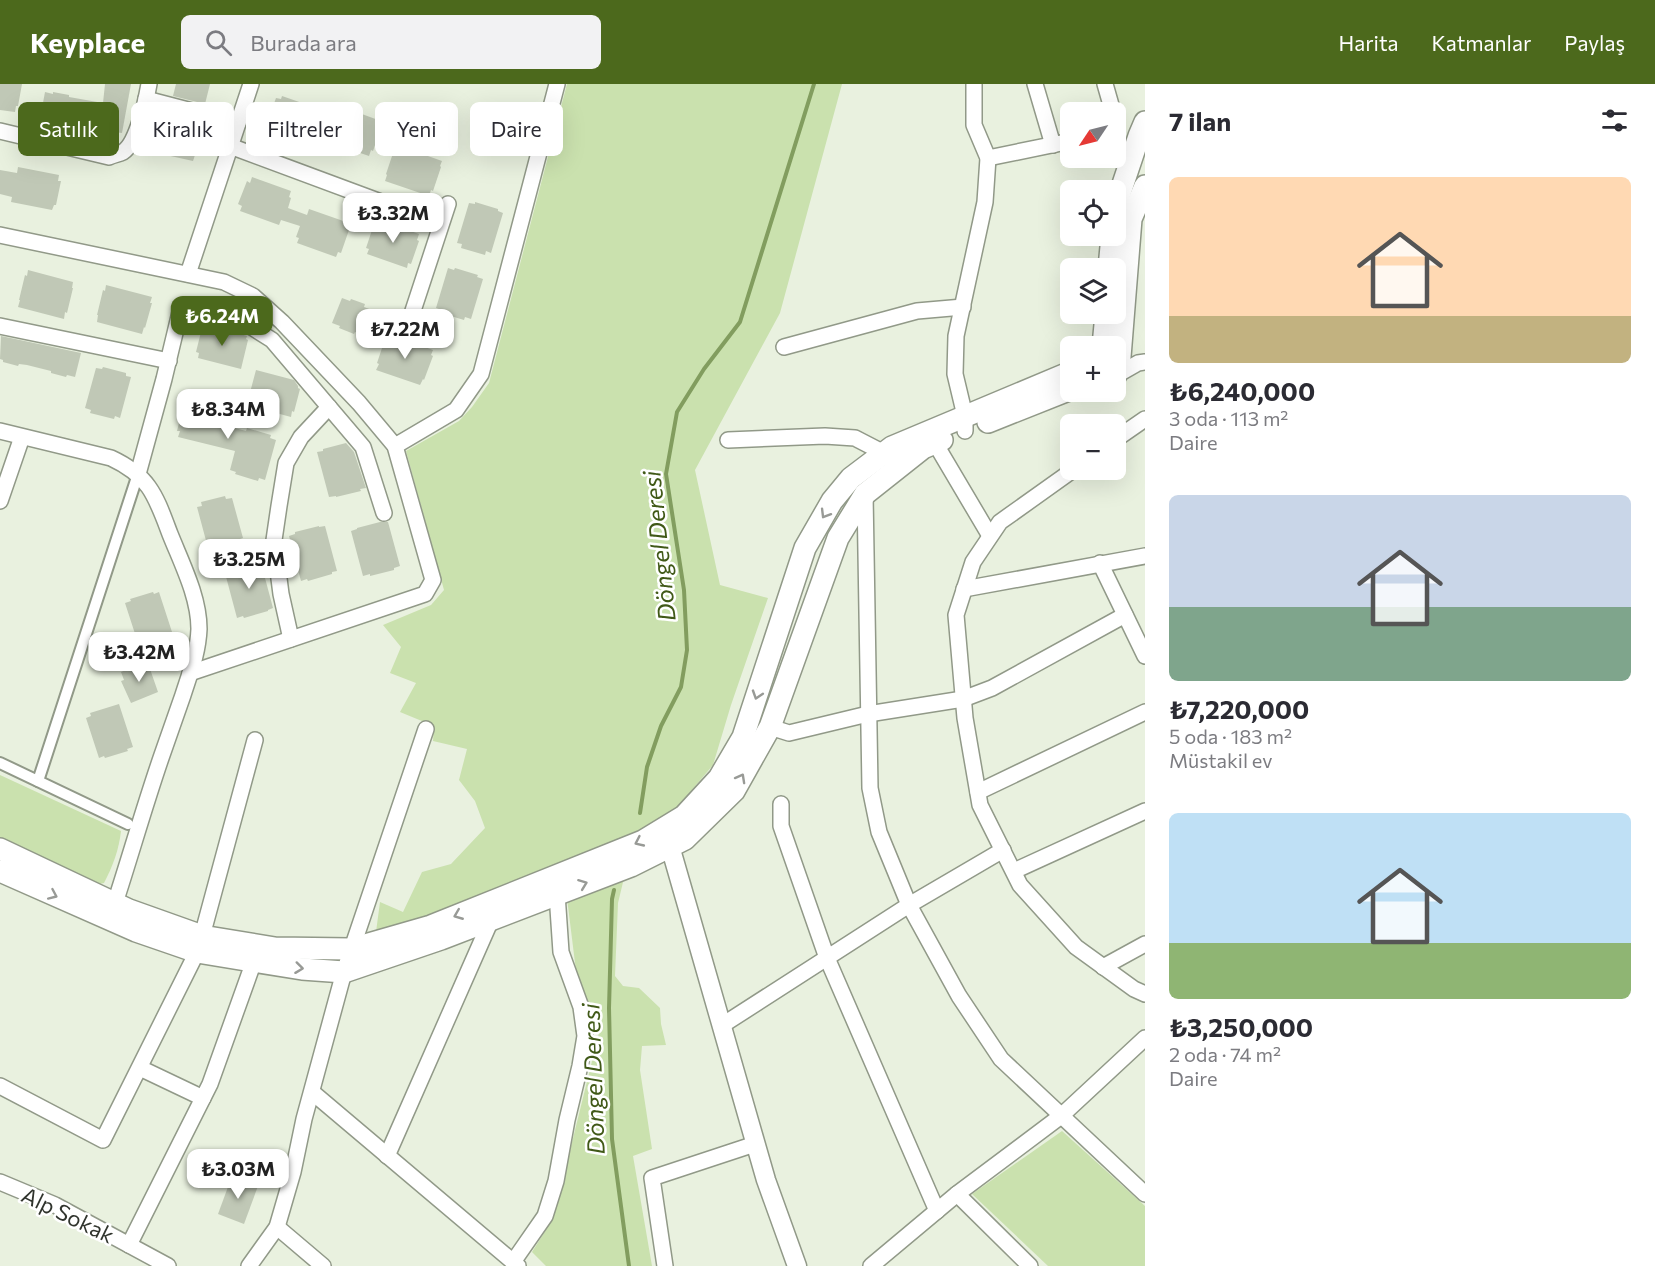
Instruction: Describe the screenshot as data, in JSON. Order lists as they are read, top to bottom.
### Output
{
  "streets": {
    "street": ["Alp Sokak"]
  },
  "water": ["Döngel Deresi"],
  "north": "bottom left",
  "page": {
    "header": "Keyplace",
    "search": "Burada ara",
    "nav": ["Harita", "Katmanlar", "Paylaş"],
    "heading": "7 ilan",
    "map_buttons": ["+", "−"],
    "chip": [
      "Satılık",
      "Kiralık",
      "Filtreler",
      "Yeni",
      "Daire"
    ],
    "list": [
      {
        "name": "₺6,240,000",
        "note": "3 oda · 113 m² · Daire"
      },
      {
        "name": "₺7,220,000",
        "note": "5 oda · 183 m² · Müstakil ev"
      },
      {
        "name": "₺3,250,000",
        "note": "2 oda · 74 m² · Daire"
      }
    ],
    "price": [
      "₺3.32M",
      "₺6.24M",
      "₺7.22M",
      "₺8.34M",
      "₺3.25M",
      "₺3.42M",
      "₺3.03M"
    ]
  }
}
